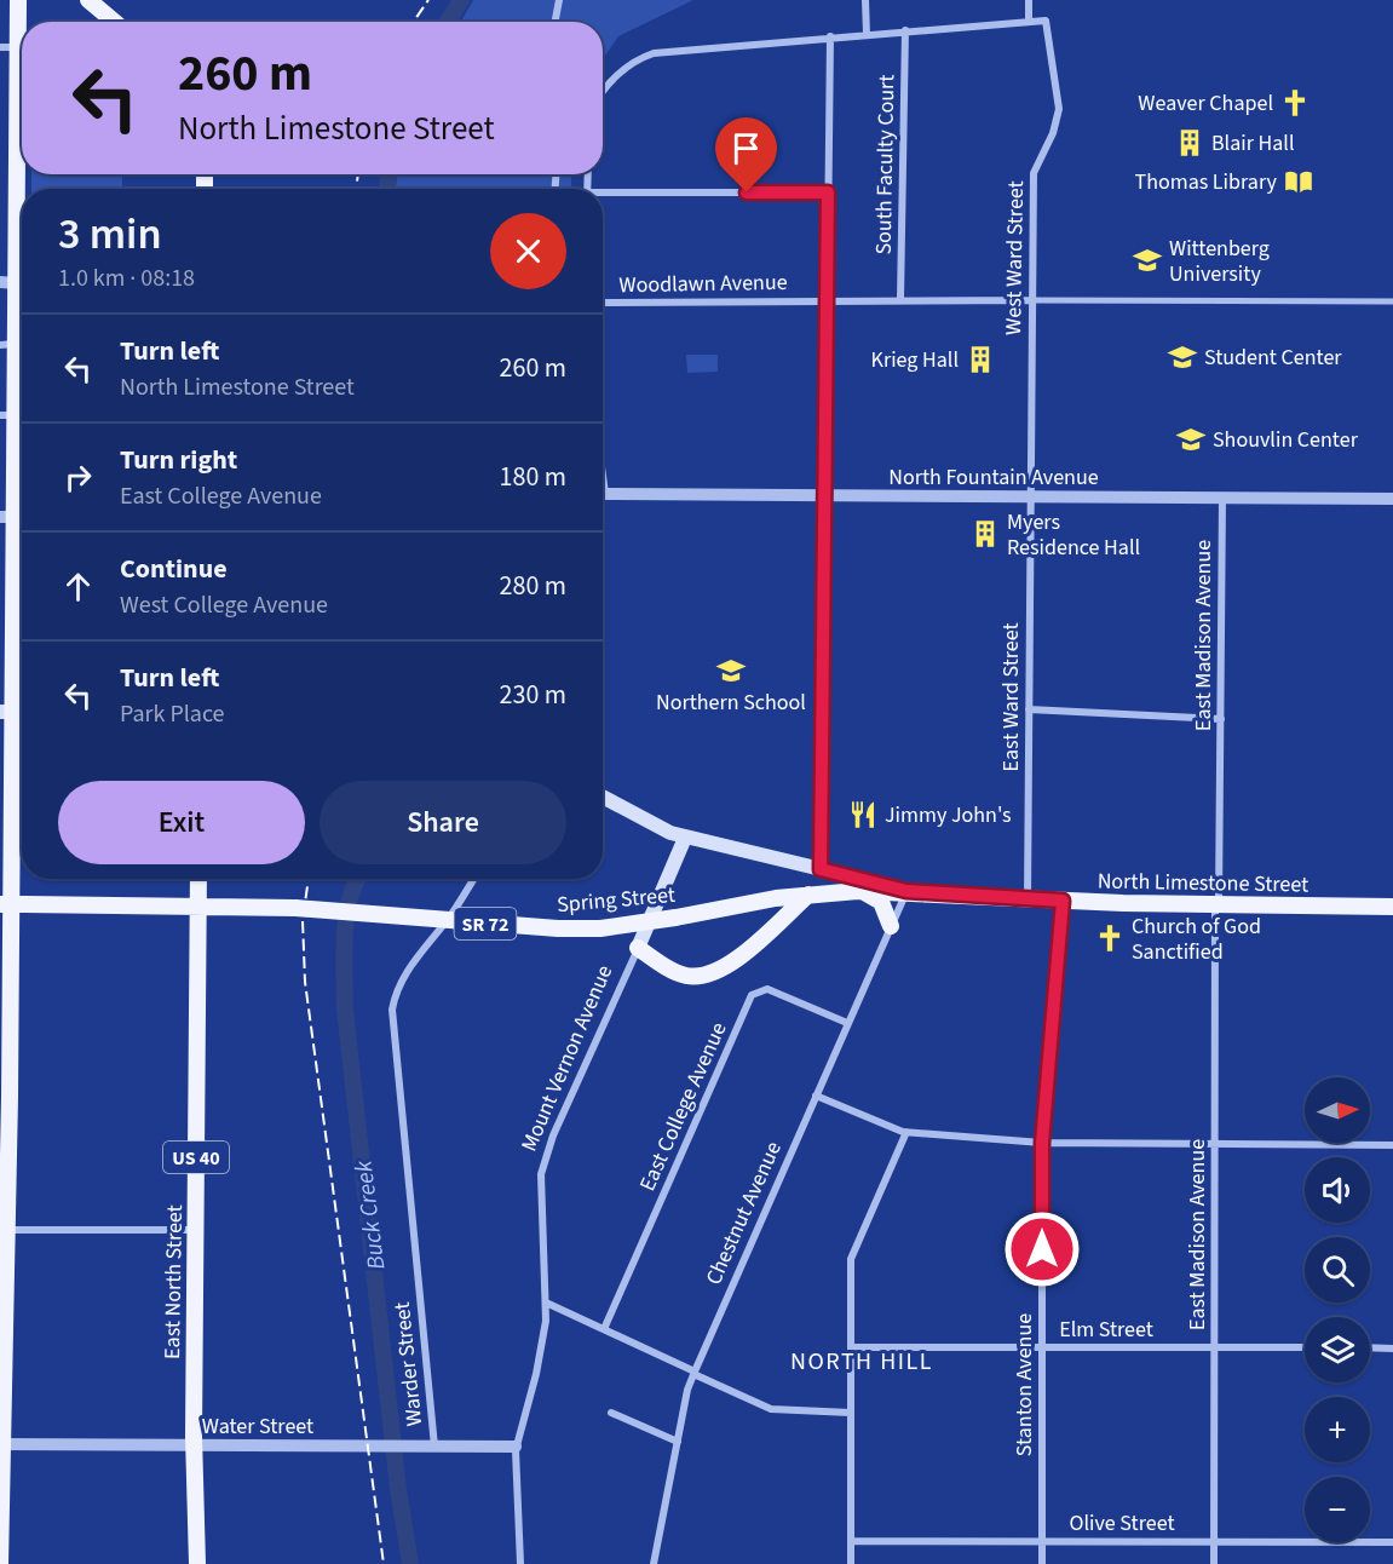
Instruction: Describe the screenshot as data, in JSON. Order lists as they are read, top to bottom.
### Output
{
  "streets": {
    "main road": [
      "North Limestone Street",
      "Spring Street",
      "SR 72",
      "Mount Vernon Avenue",
      "US 40",
      "East North Street"
    ],
    "street": [
      "South Faculty Court",
      "West Ward Street",
      "Woodlawn Avenue",
      "North Fountain Avenue",
      "East Madison Avenue",
      "East Ward Street",
      "East College Avenue",
      "Chestnut Avenue",
      "Elm Street",
      "Warder Street",
      "Stanton Avenue",
      "Water Street",
      "Olive Street"
    ]
  },
  "crossings": [
    ["South Faculty Court", "Woodlawn Avenue"],
    ["West Ward Street", "Woodlawn Avenue"],
    ["West Ward Street", "North Fountain Avenue"],
    ["West Ward Street", "East Ward Street"],
    ["North Fountain Avenue", "East Madison Avenue"],
    ["North Fountain Avenue", "East Ward Street"],
    ["East Madison Avenue", "North Limestone Street"],
    ["East Madison Avenue", "Elm Street"],
    ["East Madison Avenue", "Olive Street"],
    ["East Ward Street", "North Limestone Street"],
    ["North Limestone Street", "Spring Street"],
    ["North Limestone Street", "Mount Vernon Avenue"],
    ["North Limestone Street", "Chestnut Avenue"],
    ["North Limestone Street", "Stanton Avenue"],
    ["Spring Street", "SR 72"],
    ["Spring Street", "Chestnut Avenue"],
    ["Spring Street", "East North Street"],
    ["SR 72", "East North Street"],
    ["Mount Vernon Avenue", "Water Street"],
    ["East College Avenue", "Chestnut Avenue"],
    ["East North Street", "Water Street"],
    ["Elm Street", "Stanton Avenue"],
    ["Warder Street", "Water Street"],
    ["Stanton Avenue", "Olive Street"]
  ],
  "districts": ["NORTH HILL"],
  "water": ["Buck Creek"],
  "places": {
    "church": ["Weaver Chapel", "Church of God Sanctified"],
    "building": ["Blair Hall", "Krieg Hall", "Myers Residence Hall"],
    "library": ["Thomas Library"],
    "school or university": [
      "Wittenberg University",
      "Student Center",
      "Shouvlin Center",
      "Northern School"
    ],
    "restaurant": ["Jimmy John's"]
  },
  "north": "right",
  "page": {
    "turn": ["260 m", "North Limestone Street"],
    "heading": ["3 min", "1.0 km · 08:18"],
    "list": [
      {
        "name": "Turn left",
        "note": "North Limestone Street",
        "value": "260 m"
      },
      {
        "name": "Turn right",
        "note": "East College Avenue",
        "value": "180 m"
      },
      {
        "name": "Continue",
        "note": "West College Avenue",
        "value": "280 m"
      },
      {
        "name": "Turn left",
        "note": "Park Place",
        "value": "230 m"
      }
    ],
    "buttons": ["Exit", "Share"],
    "map_buttons": ["+", "−"]
  }
}
